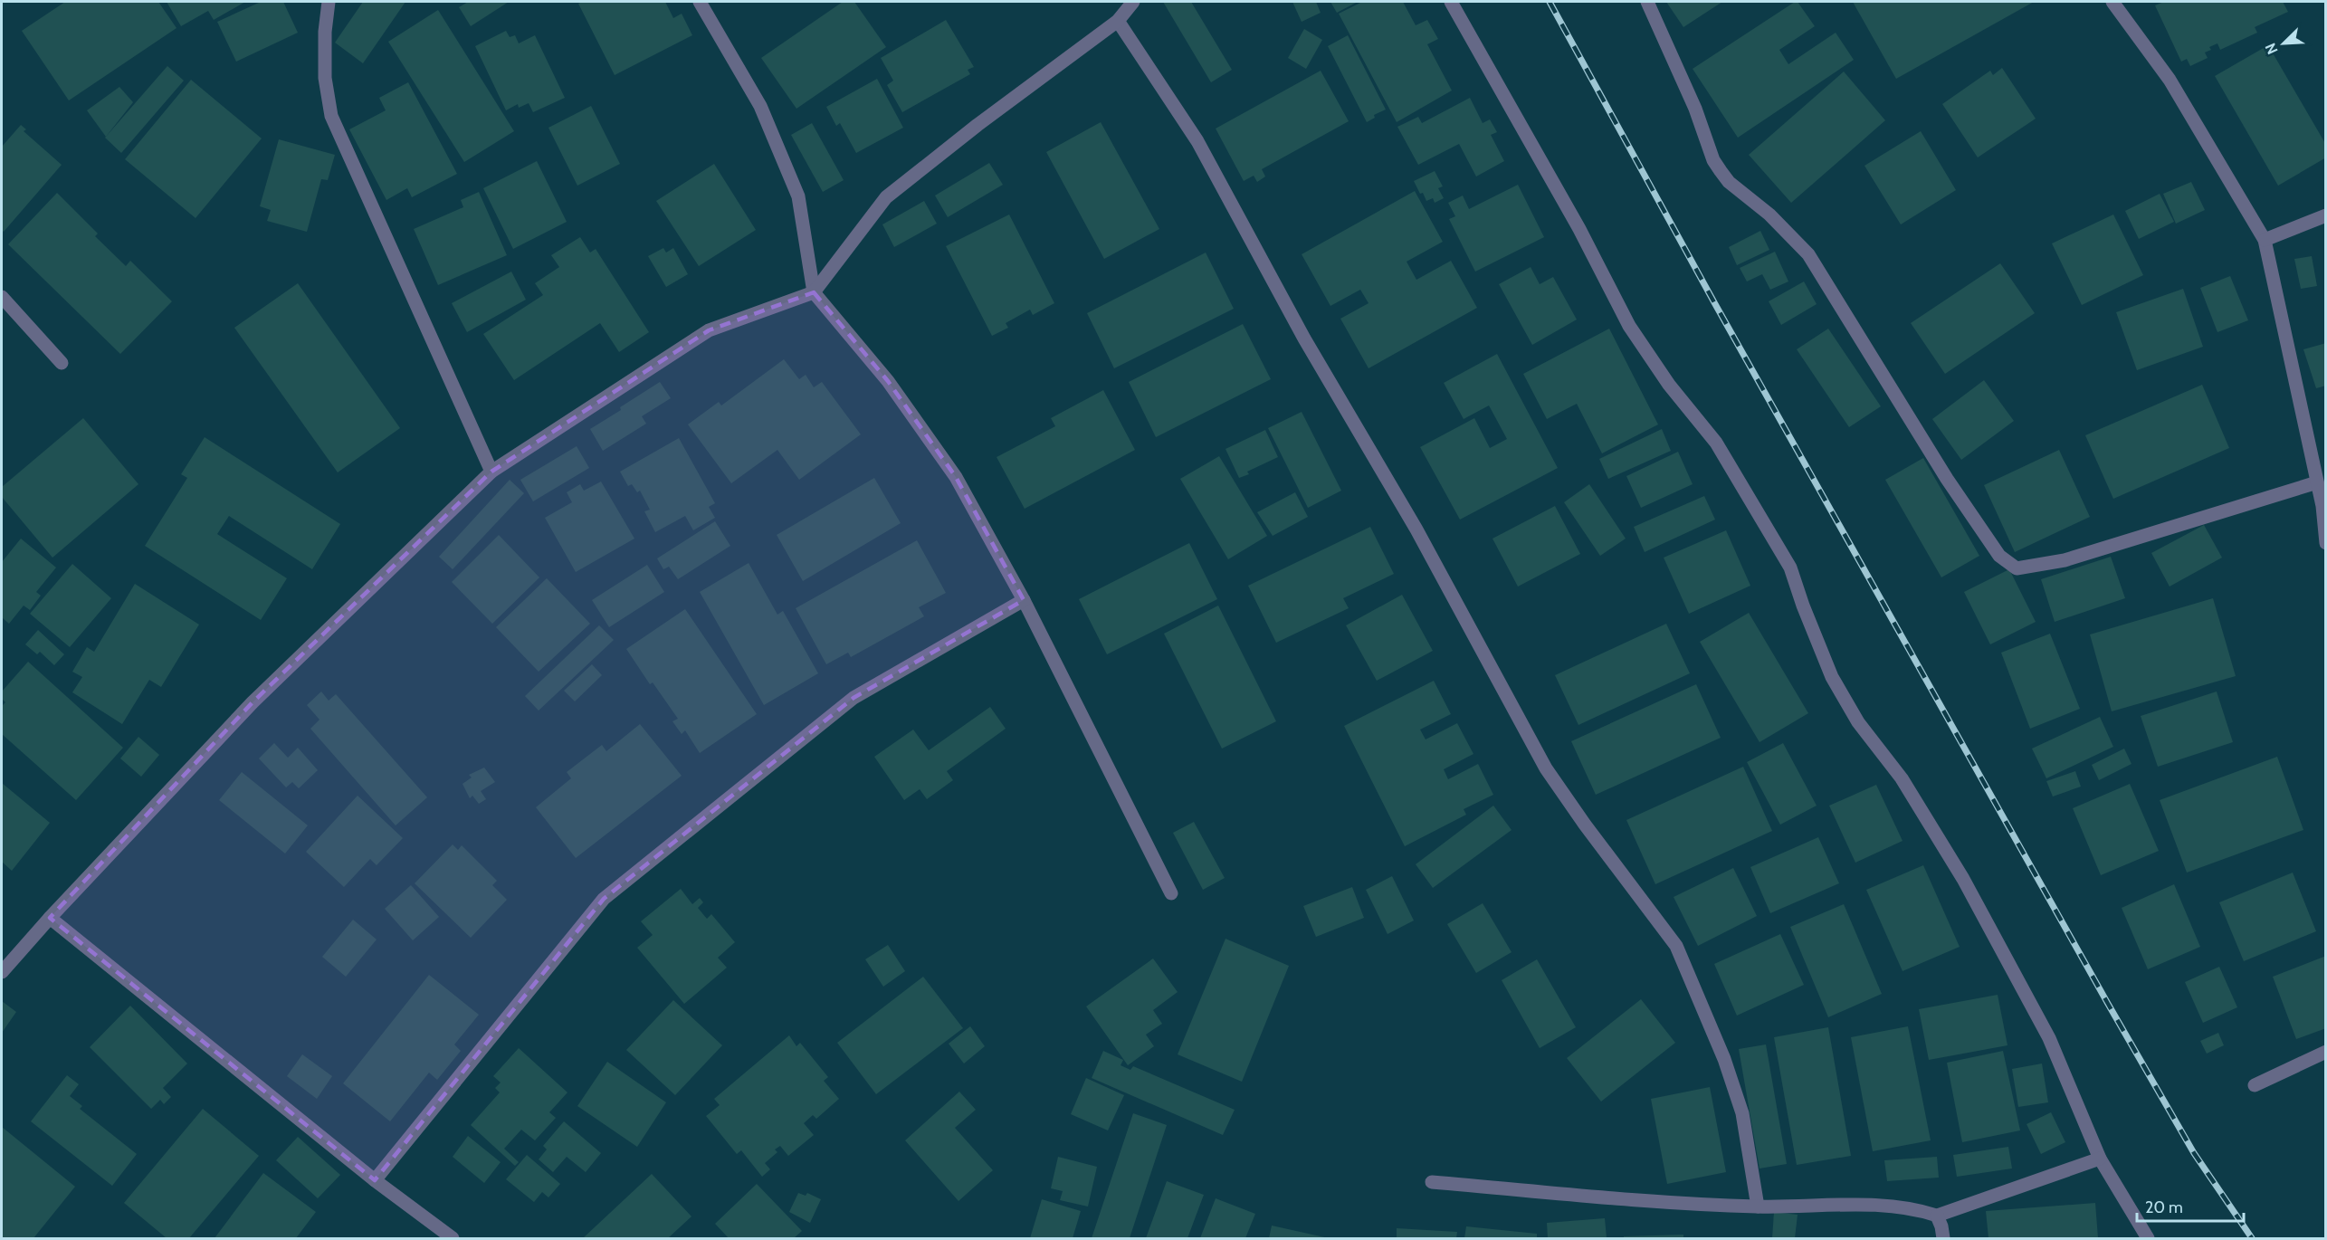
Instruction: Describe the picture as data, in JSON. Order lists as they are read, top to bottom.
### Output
{
  "scale_bar": "20 m",
  "north": "bottom left"
}
